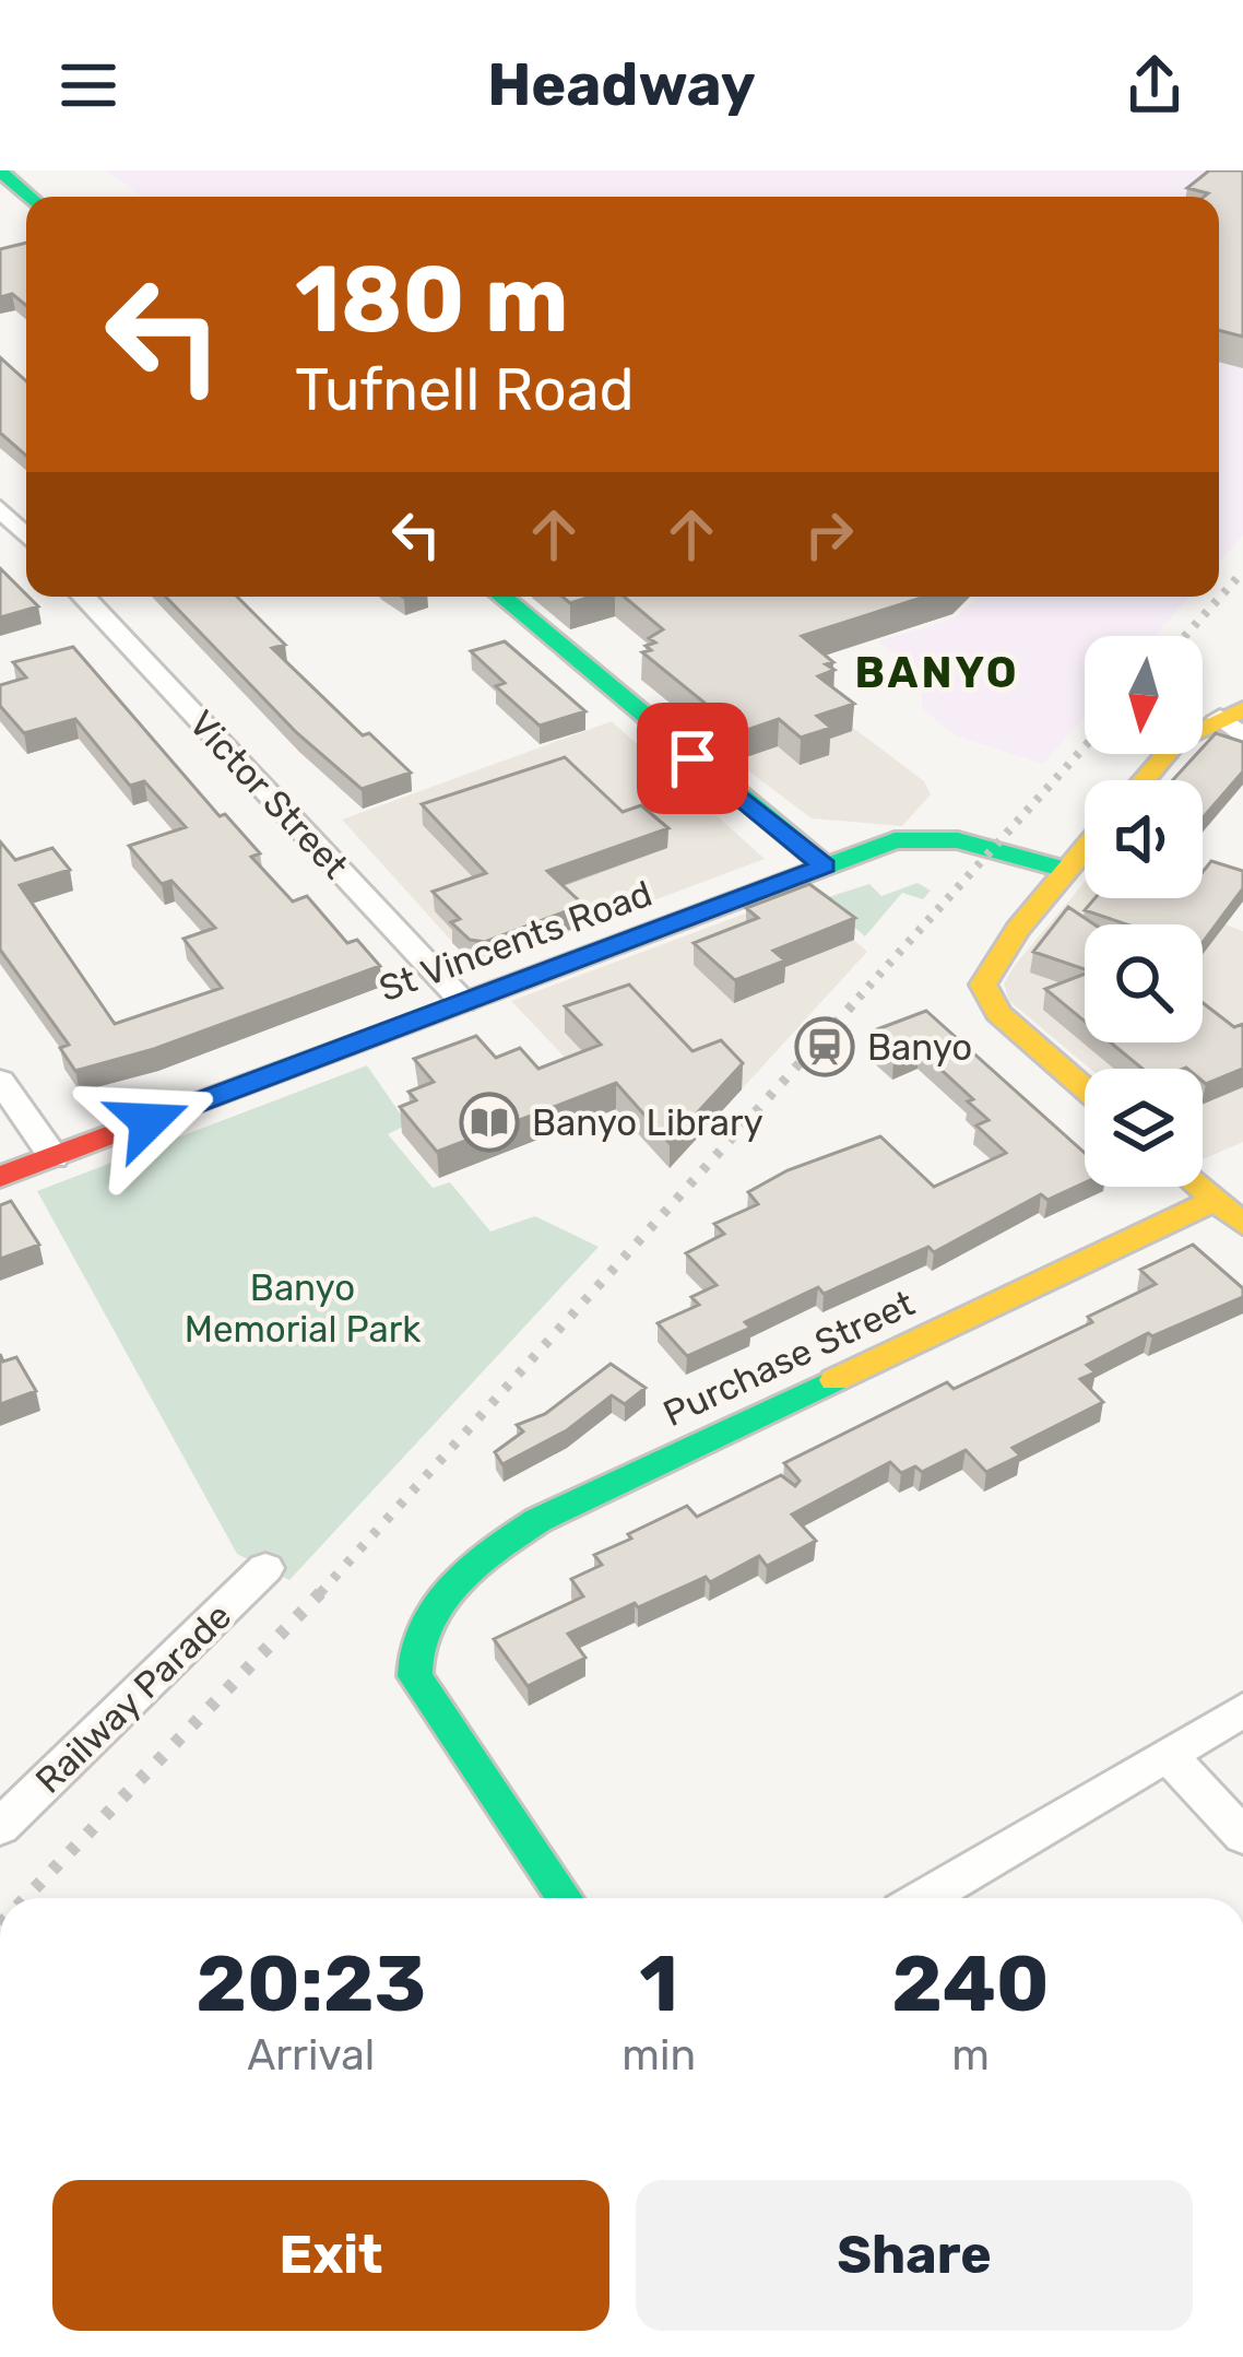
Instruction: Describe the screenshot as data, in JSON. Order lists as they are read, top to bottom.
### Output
{
  "streets": {
    "street": [
      "Victor Street",
      "St Vincents Road",
      "Purchase Street",
      "Railway Parade"
    ]
  },
  "crossings": [
    ["Victor Street", "St Vincents Road"]
  ],
  "districts": ["BANYO"],
  "parks": ["Banyo Memorial Park"],
  "places": {
    "station": ["Banyo"],
    "library": ["Banyo Library"]
  },
  "north": "bottom",
  "page": {
    "header": "Headway",
    "turn": ["180 m", "Tufnell Road"],
    "eta": [
      "20:23",
      "Arrival",
      "1",
      "min",
      "240",
      "m"
    ],
    "buttons": ["Exit", "Share"]
  }
}
